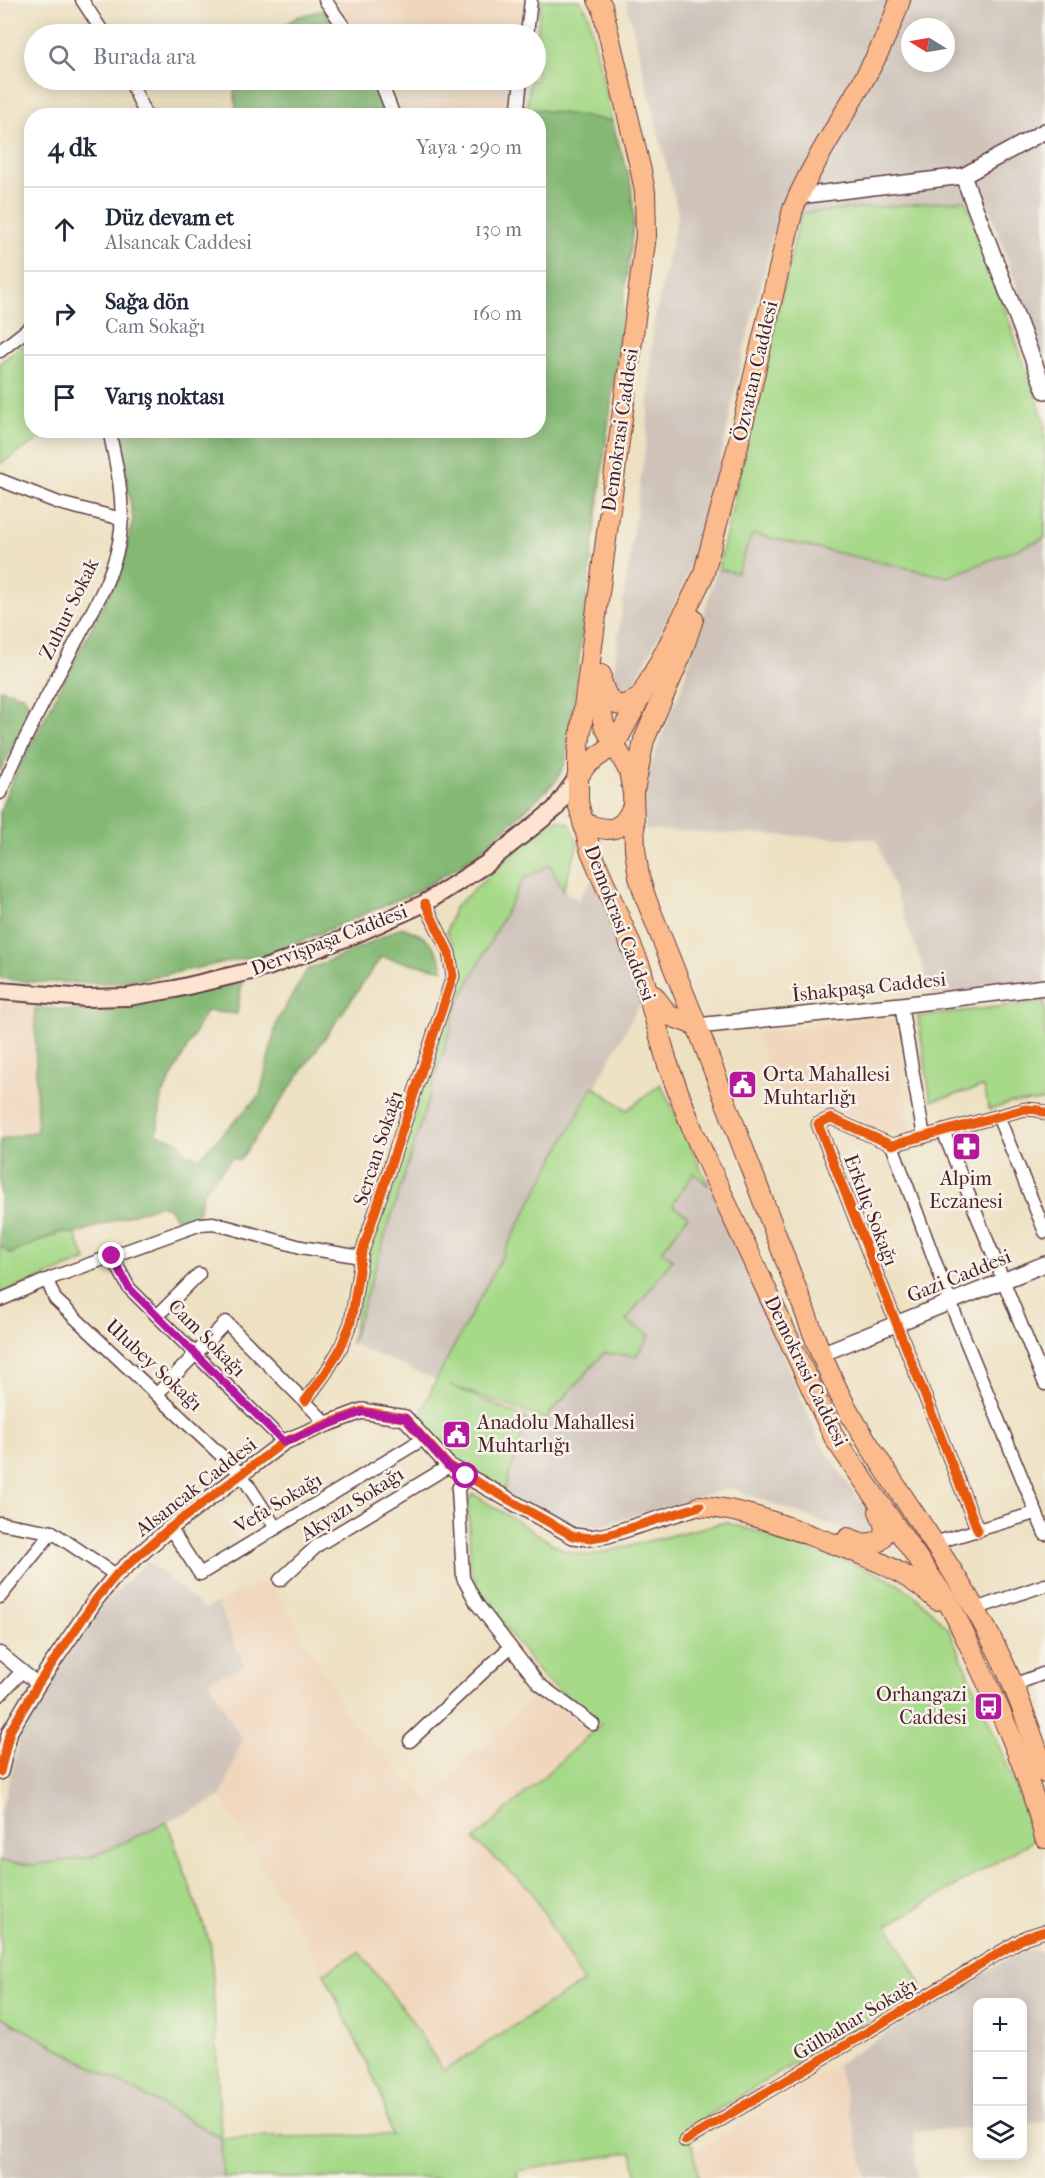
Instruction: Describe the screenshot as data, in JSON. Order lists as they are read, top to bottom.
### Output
{
  "streets": {
    "main road": ["Özvatan Caddesi", "Demokrasi Caddesi", "Dervişpaşa Caddesi"],
    "street": [
      "Zuhur Sokak",
      "İshakpaşa Caddesi",
      "Sercan Sokağı",
      "Erkılıç Sokağı",
      "Gazi Caddesi",
      "Cam Sokağı",
      "Ulubey Sokağı",
      "Alsancak Caddesi",
      "Vefa Sokağı",
      "Akyazı Sokağı",
      "Gülbahar Sokağı"
    ]
  },
  "crossings": [
    ["Özvatan Caddesi", "Demokrasi Caddesi"],
    ["Demokrasi Caddesi", "Dervişpaşa Caddesi"],
    ["Demokrasi Caddesi", "İshakpaşa Caddesi"],
    ["Demokrasi Caddesi", "Gazi Caddesi"],
    ["Dervişpaşa Caddesi", "Sercan Sokağı"],
    ["Erkılıç Sokağı", "Gazi Caddesi"],
    ["Cam Sokağı", "Alsancak Caddesi"],
    ["Ulubey Sokağı", "Alsancak Caddesi"],
    ["Ulubey Sokağı", "Vefa Sokağı"],
    ["Alsancak Caddesi", "Vefa Sokağı"],
    ["Alsancak Caddesi", "Akyazı Sokağı"]
  ],
  "places": {
    "public building": ["Orta Mahallesi Muhtarlığı", "Anadolu Mahallesi Muhtarlığı"],
    "pharmacy": ["Alpim Eczanesi"],
    "bus stop": ["Orhangazi Caddesi"]
  },
  "north": "left",
  "page": {
    "search": "Burada ara",
    "heading": ["4 dk", "Yaya · 290 m"],
    "list": [
      ["Düz devam et", "Alsancak Caddesi", "130 m"],
      ["Sağa dön", "Cam Sokağı", "160 m"],
      "Varış noktası"
    ],
    "map_buttons": ["+", "−"]
  }
}
